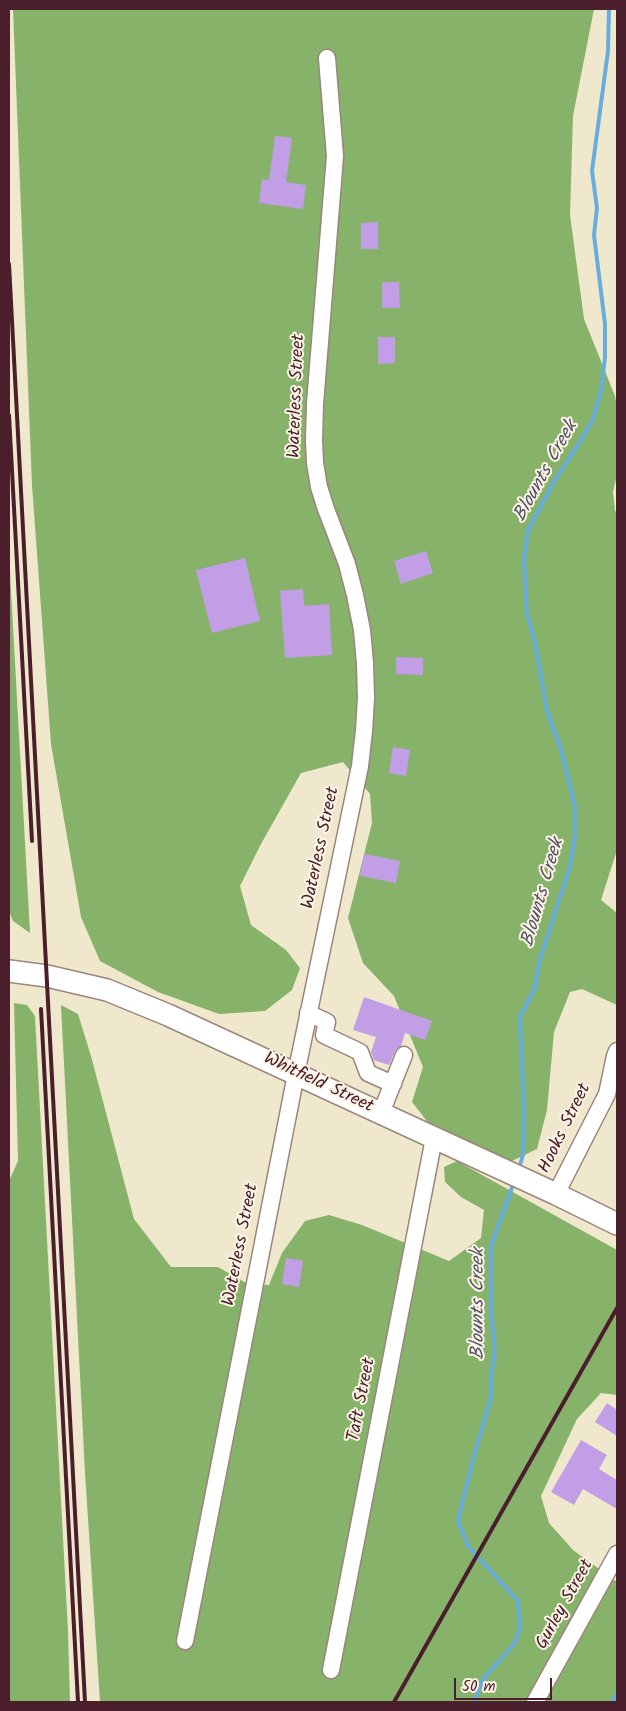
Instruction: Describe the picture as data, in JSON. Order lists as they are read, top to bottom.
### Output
{
  "streets": {
    "main road": ["Whitfield Street"],
    "street": [
      "Waterless Street",
      "Hooks Street",
      "Taft Street",
      "Gurley Street"
    ]
  },
  "crossings": [
    ["Waterless Street", "Whitfield Street"],
    ["Whitfield Street", "Hooks Street"],
    ["Whitfield Street", "Taft Street"]
  ],
  "water": ["Blounts Creek"],
  "scale_bar": "50 m"
}
